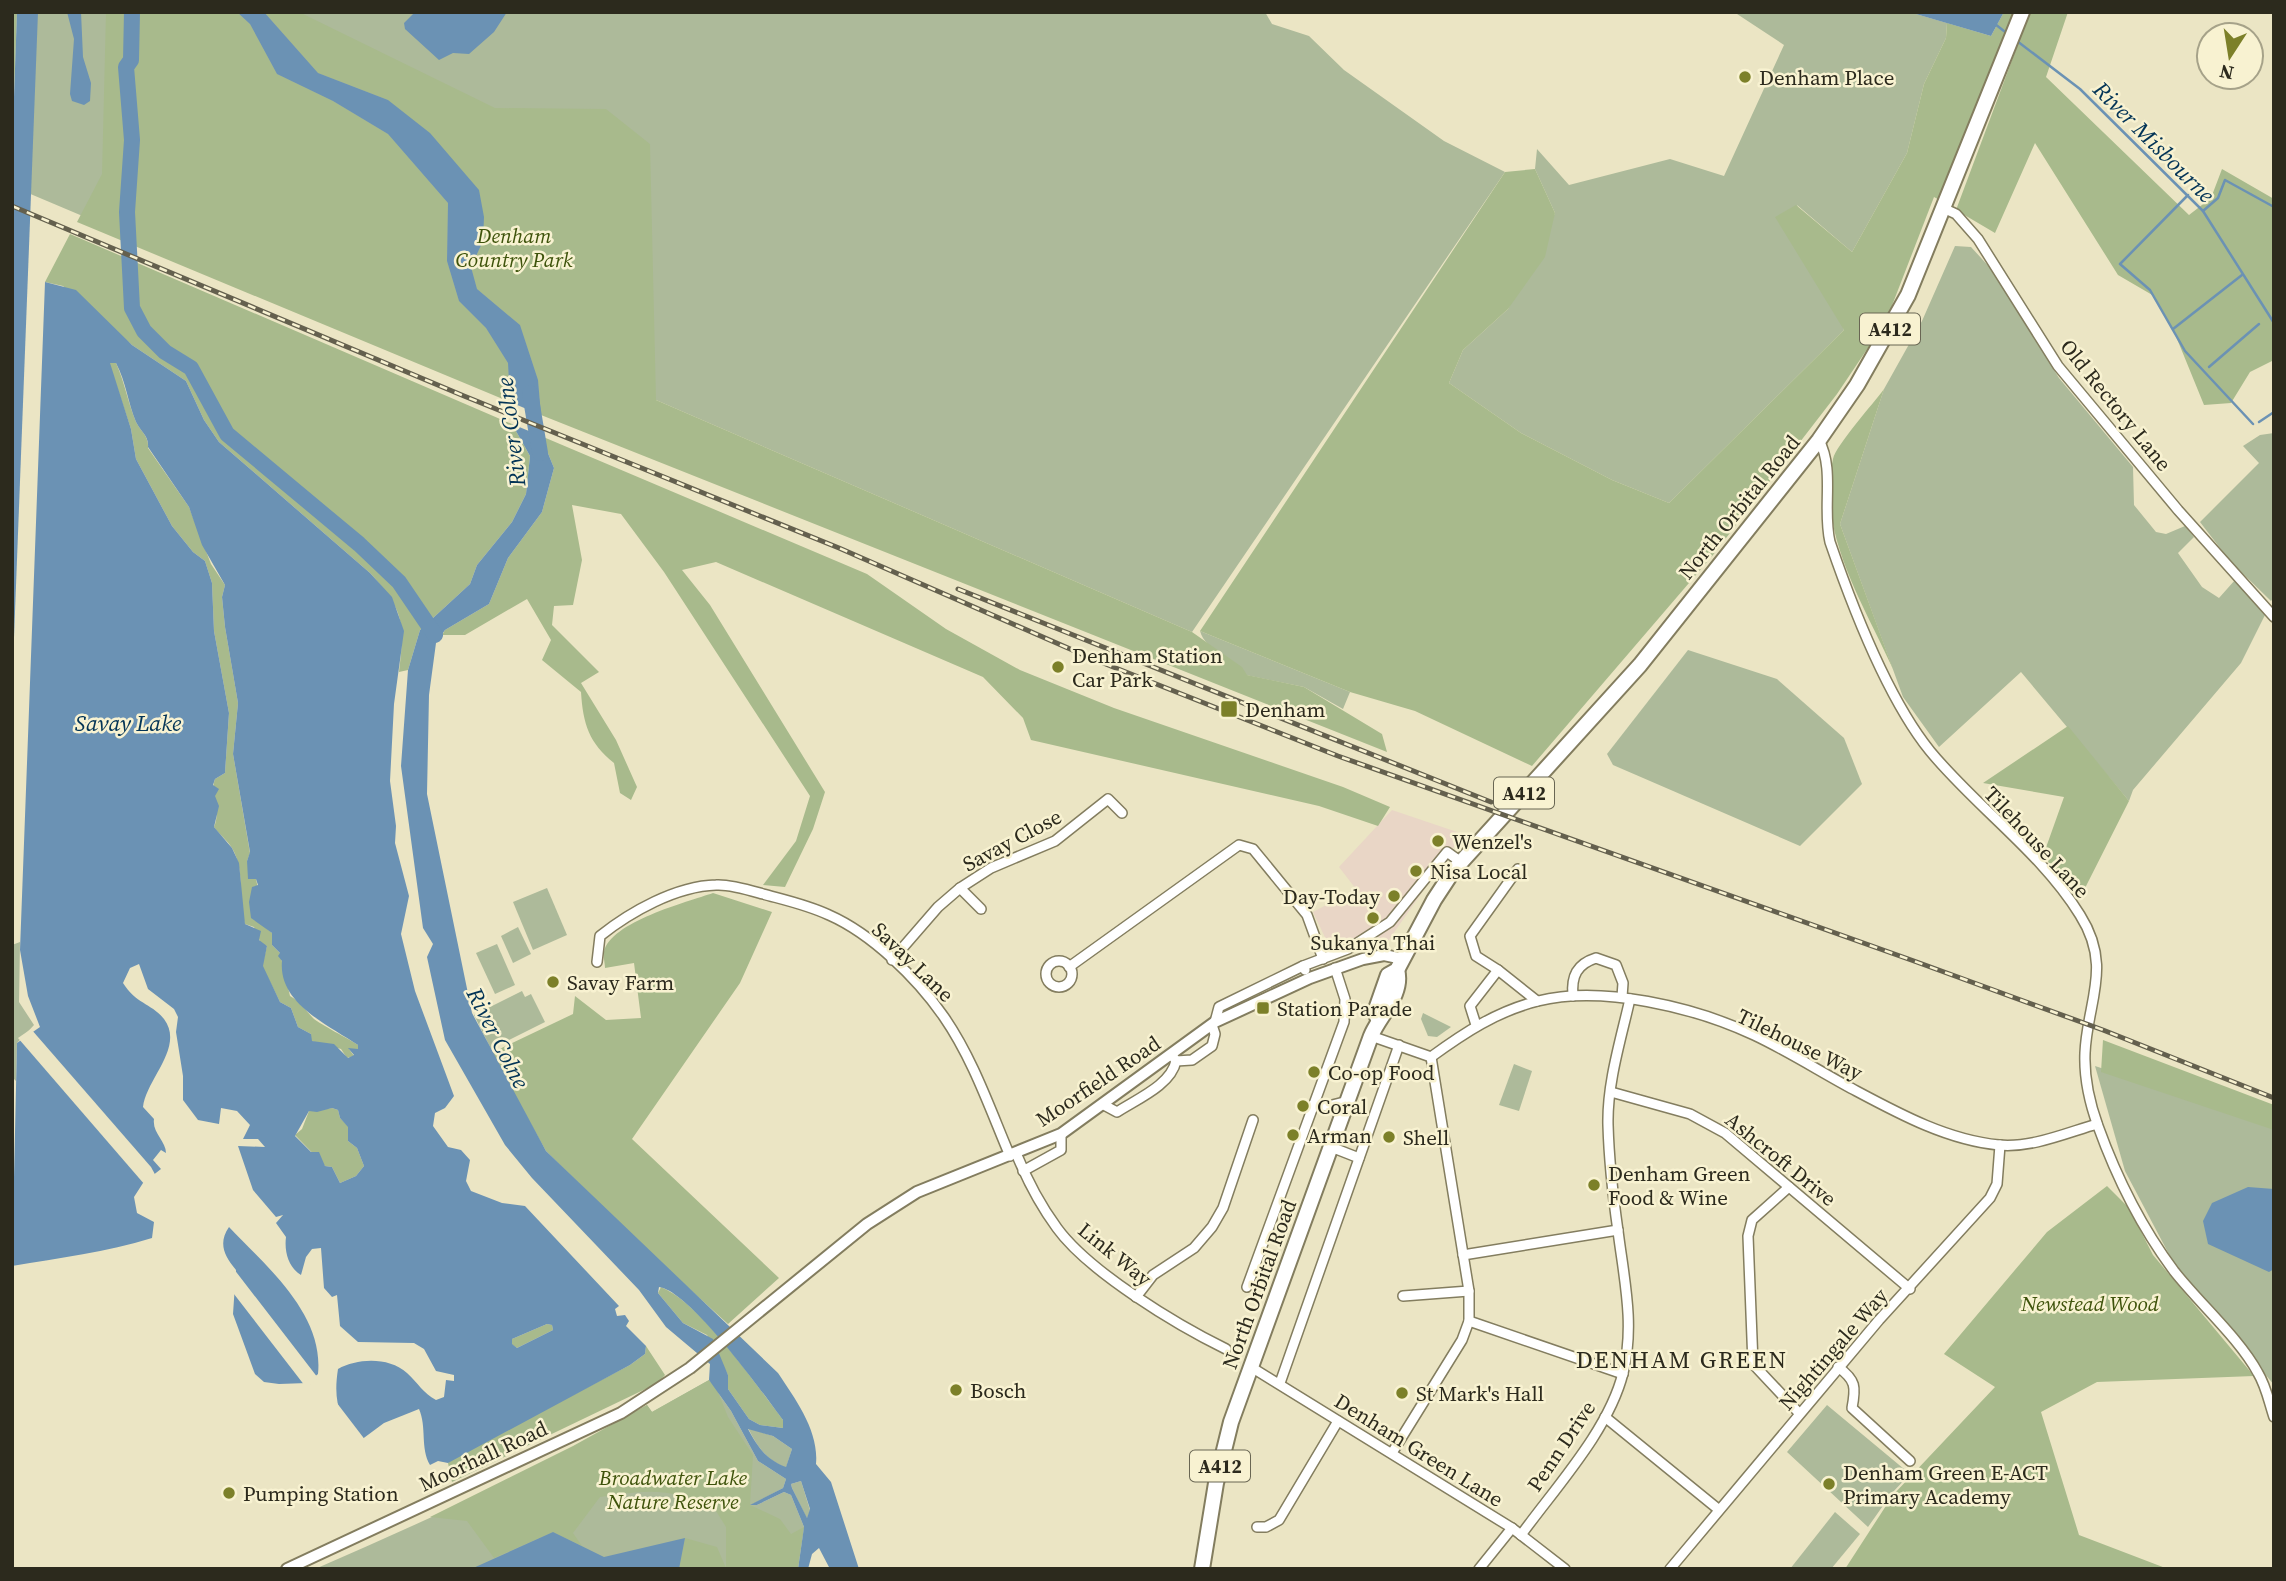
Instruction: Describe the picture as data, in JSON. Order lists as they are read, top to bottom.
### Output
{
  "streets": {
    "main road": ["A412", "North Orbital Road"],
    "street": [
      "Old Rectory Lane",
      "Savay Close",
      "Tilehouse Lane",
      "Savay Lane",
      "Tilehouse Way",
      "Moorfield Road",
      "Ashcroft Drive",
      "Link Way",
      "Nightingale Way",
      "Penn Drive",
      "Denham Green Lane",
      "Moorhall Road"
    ]
  },
  "crossings": [
    ["Old Rectory Lane", "North Orbital Road"],
    ["North Orbital Road", "Tilehouse Lane"],
    ["North Orbital Road", "Moorfield Road"],
    ["North Orbital Road", "Denham Green Lane"],
    ["Savay Close", "Savay Lane"],
    ["Tilehouse Lane", "Tilehouse Way"],
    ["Savay Lane", "Moorfield Road"],
    ["Savay Lane", "Link Way"],
    ["Tilehouse Way", "Nightingale Way"],
    ["Tilehouse Way", "Penn Drive"],
    ["Moorfield Road", "Link Way"],
    ["Moorfield Road", "Moorhall Road"],
    ["Ashcroft Drive", "Nightingale Way"],
    ["Ashcroft Drive", "Penn Drive"],
    ["Penn Drive", "Denham Green Lane"]
  ],
  "districts": ["DENHAM GREEN"],
  "water": ["River Misbourne", "River Colne", "Savay Lake"],
  "parks": ["Denham Country Park", "Newstead Wood", "Broadwater Lake Nature Reserve"],
  "places": {
    "other": [
      "Denham Place",
      "Denham Station Car Park",
      "Wenzel's",
      "Nisa Local",
      "Day-Today",
      "Sukanya Thai",
      "Savay Farm",
      "Co-op Food",
      "Coral",
      "Arman",
      "Shell",
      "Denham Green Food & Wine",
      "Bosch",
      "St Mark's Hall",
      "Denham Green E-ACT Primary Academy",
      "Pumping Station"
    ],
    "transit": ["Denham", "Station Parade"]
  },
  "north": "bottom"
}
